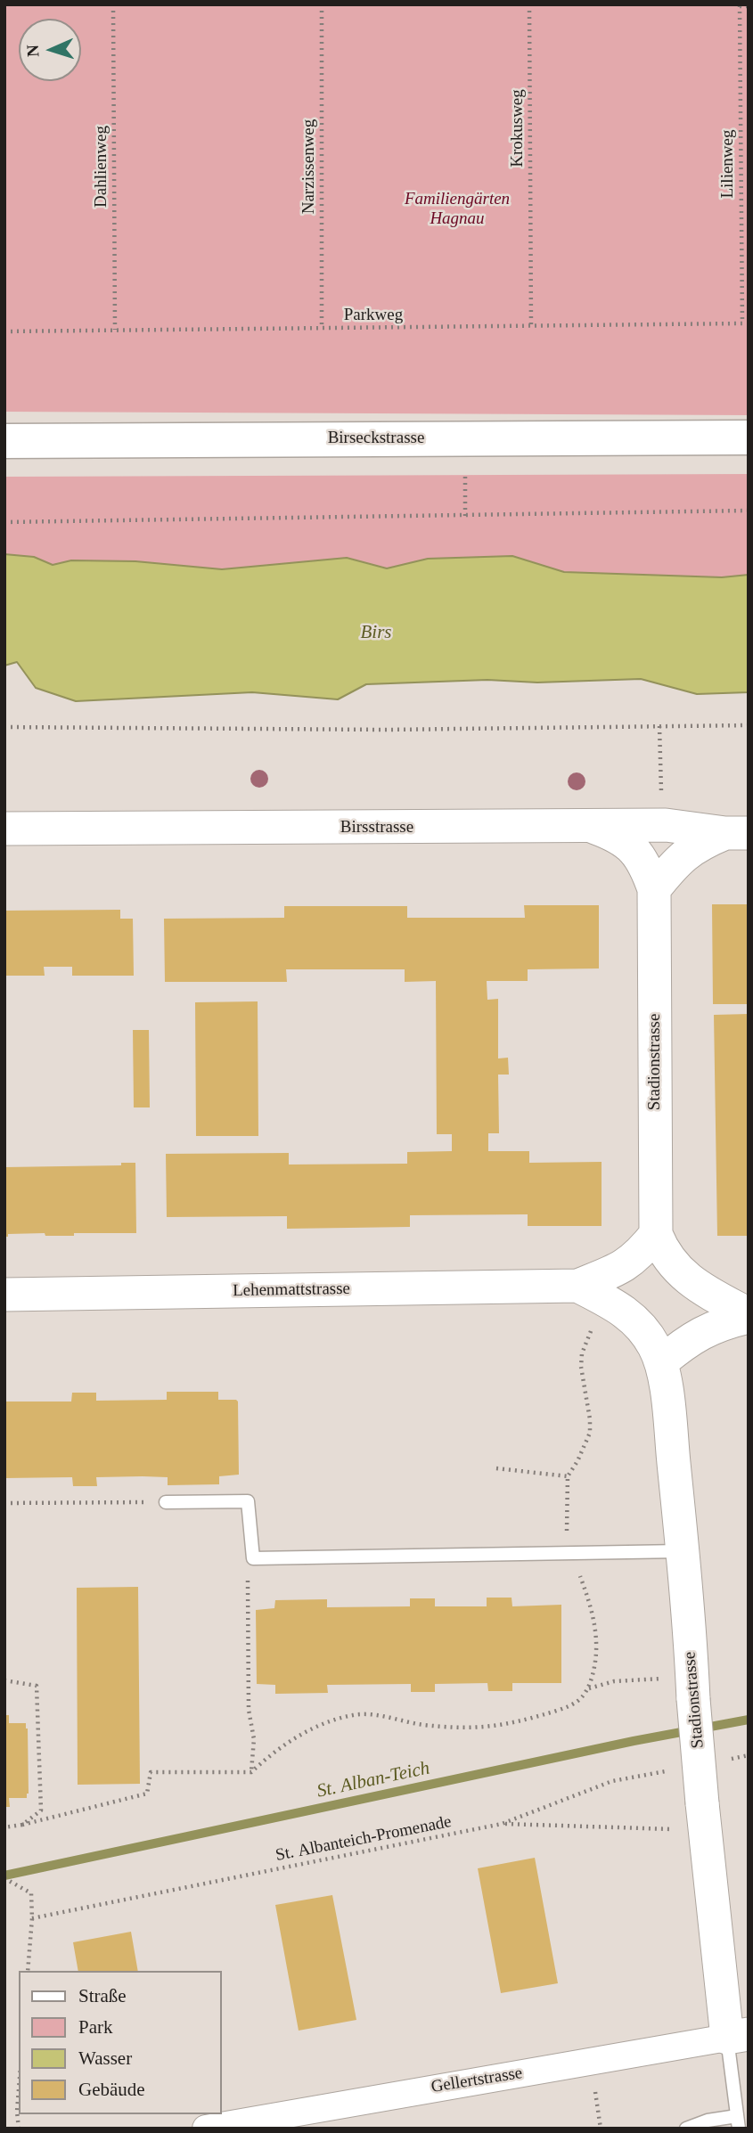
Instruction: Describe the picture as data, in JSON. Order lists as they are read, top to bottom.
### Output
{
  "streets": {
    "main road": ["Birseckstrasse"],
    "street": [
      "Birsstrasse",
      "Stadionstrasse",
      "Lehenmattstrasse",
      "Gellertstrasse"
    ],
    "path": [
      "Krokusweg",
      "Lilienweg",
      "Dahlienweg",
      "Narzissenweg",
      "Parkweg",
      "St. Albanteich-Promenade"
    ]
  },
  "crossings": [
    ["Krokusweg", "Parkweg"],
    ["Lilienweg", "Parkweg"],
    ["Dahlienweg", "Parkweg"],
    ["Narzissenweg", "Parkweg"],
    ["Birsstrasse", "Stadionstrasse"],
    ["Stadionstrasse", "Lehenmattstrasse"],
    ["Stadionstrasse", "Gellertstrasse"]
  ],
  "water": ["Birs", "St. Alban-Teich"],
  "parks": ["Familiengärten Hagnau"],
  "legend": [
    "Straße",
    "Park",
    "Wasser",
    "Gebäude"
  ],
  "north": "left"
}
